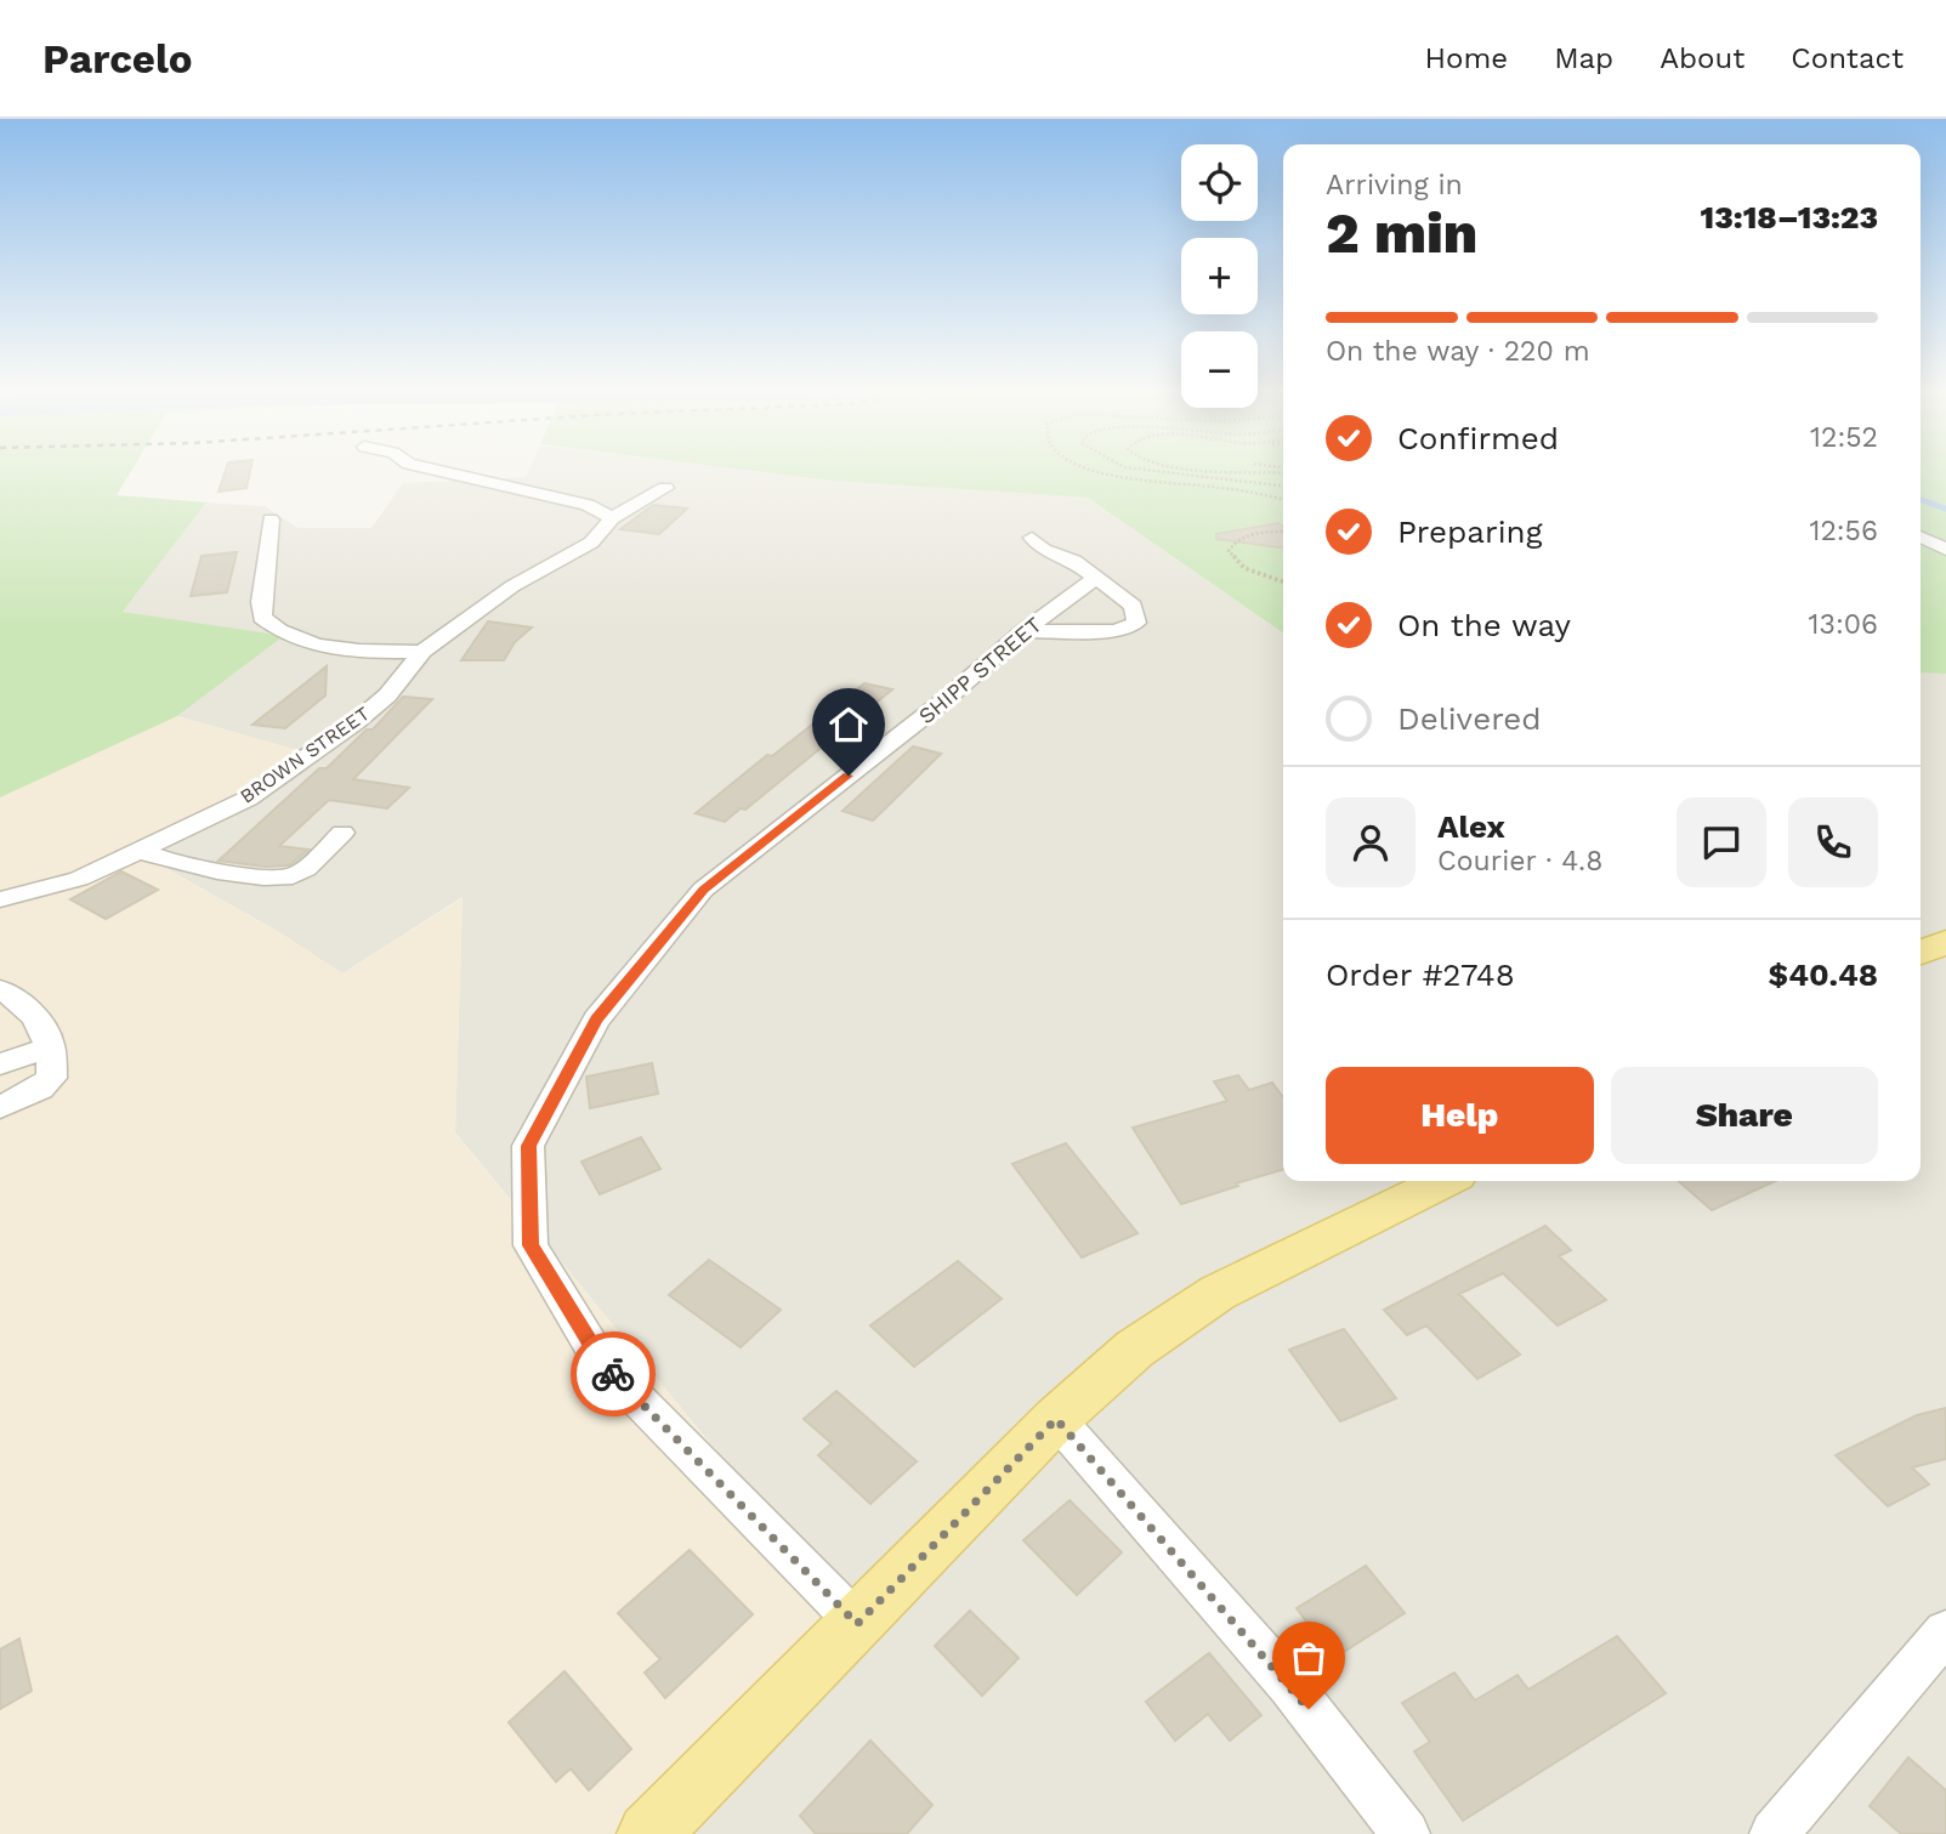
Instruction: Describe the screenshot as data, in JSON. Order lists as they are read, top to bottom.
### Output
{
  "streets": {
    "street": ["SHIPP STREET", "BROWN STREET"]
  },
  "page": {
    "header": "Parcelo",
    "nav": [
      "Home",
      "Map",
      "About",
      "Contact"
    ],
    "map_buttons": ["+", "−"],
    "heading": ["2 min", "Arriving in", "13:18–13:23"],
    "panel": [
      "Alex",
      "Courier · 4.8",
      "Order #2748",
      "$40.48"
    ],
    "bar": "On the way · 220 m",
    "list": [
      ["Confirmed", "12:52"],
      ["Preparing", "12:56"],
      ["On the way", "13:06"],
      "Delivered"
    ],
    "buttons": ["Help", "Share"]
  }
}
